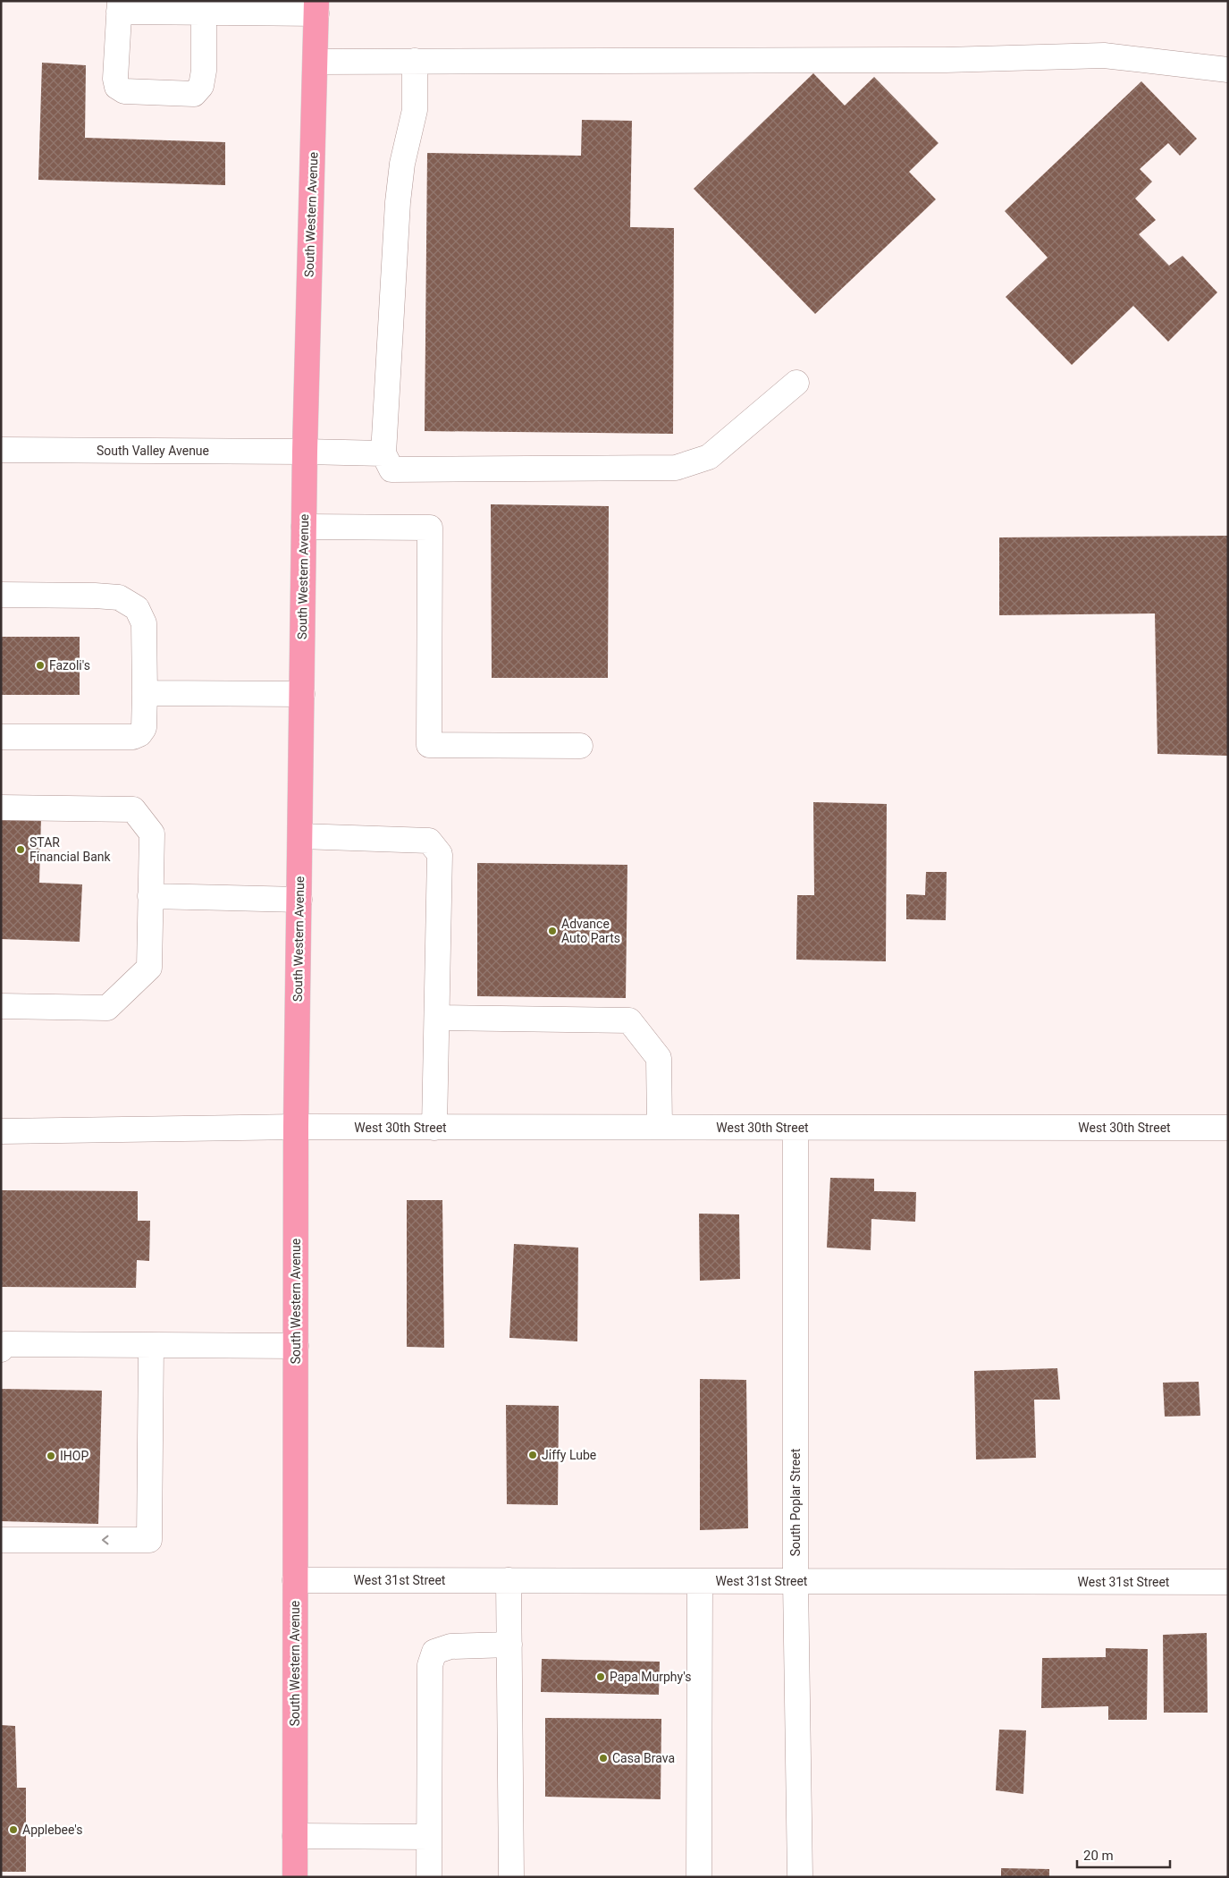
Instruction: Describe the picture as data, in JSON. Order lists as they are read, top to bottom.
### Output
{
  "streets": {
    "highway": ["South Western Avenue"],
    "street": [
      "South Valley Avenue",
      "West 30th Street",
      "South Poplar Street",
      "West 31st Street"
    ]
  },
  "crossings": [
    ["South Western Avenue", "South Valley Avenue"],
    ["South Western Avenue", "West 30th Street"],
    ["South Western Avenue", "West 31st Street"],
    ["West 30th Street", "South Poplar Street"],
    ["South Poplar Street", "West 31st Street"]
  ],
  "places": [
    "Fazoli's",
    "STAR Financial Bank",
    "Advance Auto Parts",
    "Jiffy Lube",
    "IHOP",
    "Papa Murphy's",
    "Casa Brava",
    "Applebee's"
  ],
  "scale_bar": "20 m"
}
